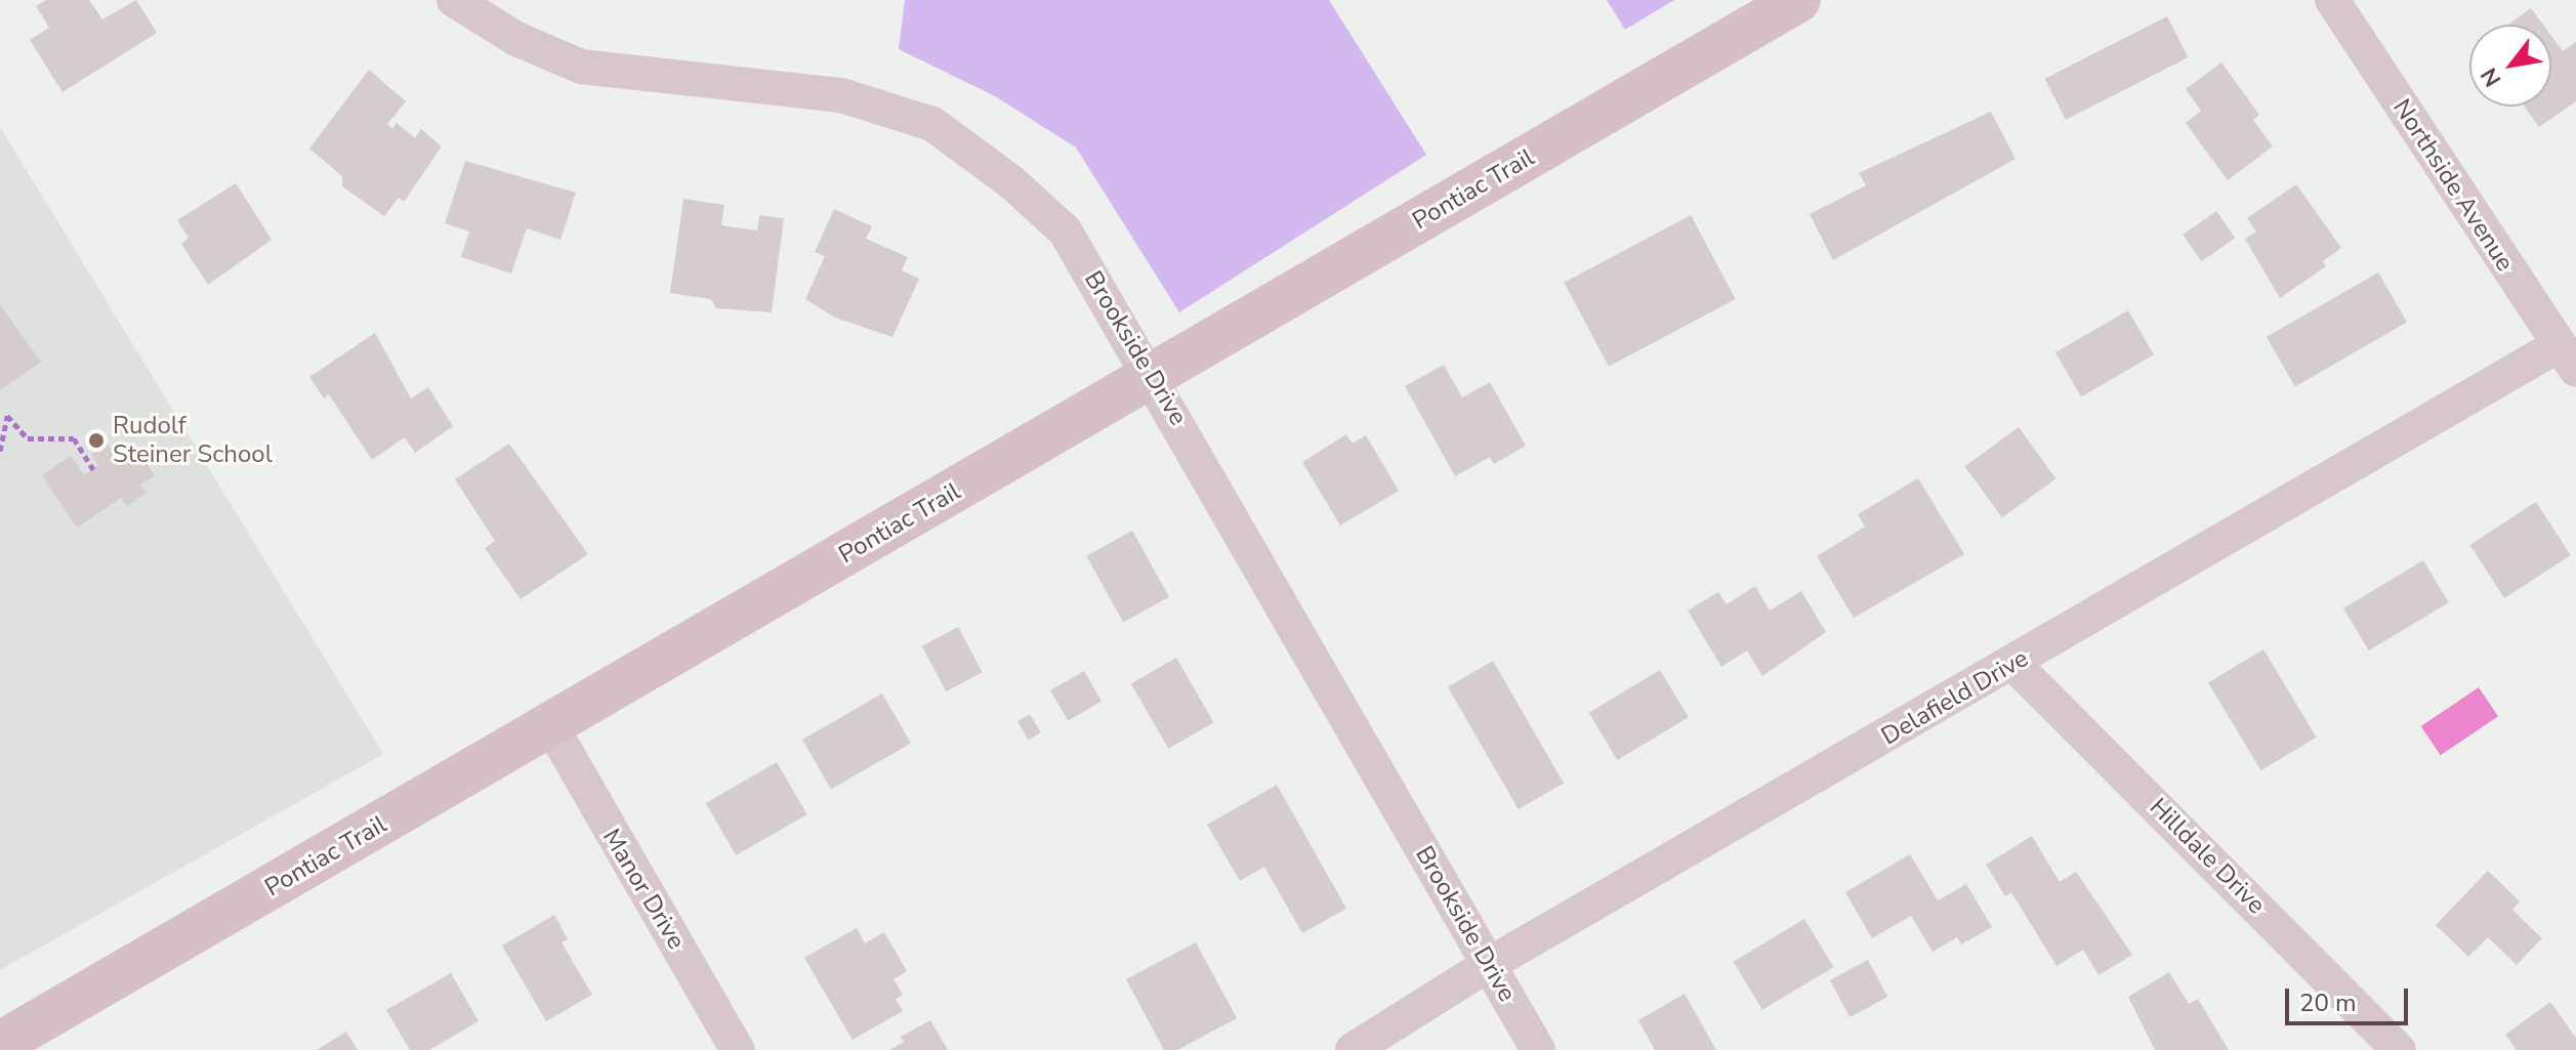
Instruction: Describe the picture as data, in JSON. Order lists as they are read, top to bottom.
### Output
{
  "streets": {
    "main road": ["Pontiac Trail"],
    "street": [
      "Northside Avenue",
      "Brookside Drive",
      "Delafield Drive",
      "Hilldale Drive",
      "Manor Drive"
    ]
  },
  "crossings": [
    ["Northside Avenue", "Delafield Drive"],
    ["Pontiac Trail", "Brookside Drive"],
    ["Pontiac Trail", "Manor Drive"],
    ["Brookside Drive", "Delafield Drive"],
    ["Delafield Drive", "Hilldale Drive"]
  ],
  "places": ["Rudolf Steiner School"],
  "scale_bar": "20 m",
  "north": "bottom left"
}
